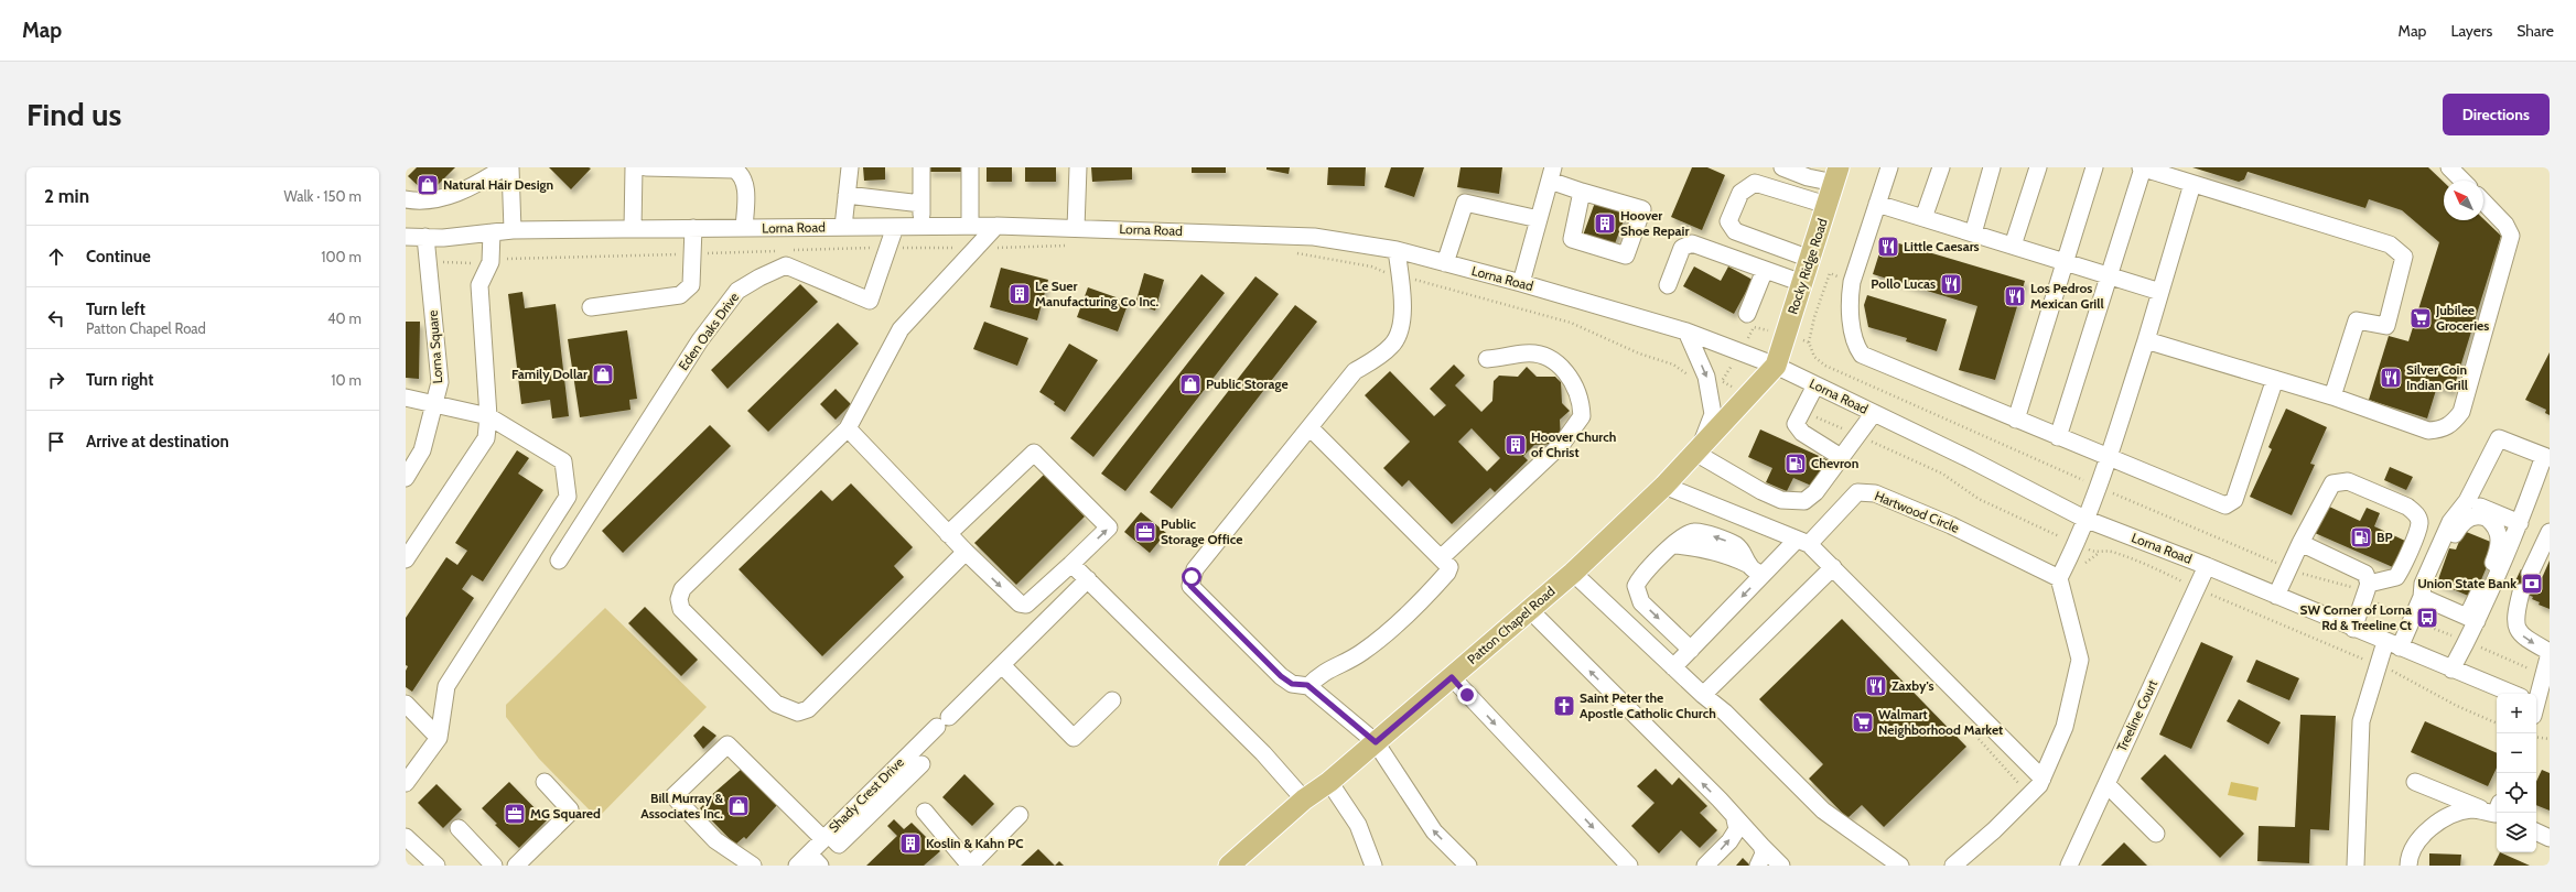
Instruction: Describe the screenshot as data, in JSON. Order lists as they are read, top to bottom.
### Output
{
  "streets": {
    "main road": ["Rocky Ridge Road", "Patton Chapel Road"],
    "street": [
      "Lorna Road",
      "Eden Oaks Drive",
      "Lorna Square",
      "Hartwood Circle",
      "Treeline Court",
      "Shady Crest Drive"
    ]
  },
  "crossings": [
    ["Lorna Road", "Rocky Ridge Road"],
    ["Lorna Road", "Eden Oaks Drive"],
    ["Lorna Road", "Lorna Square"],
    ["Lorna Road", "Patton Chapel Road"],
    ["Lorna Road", "Treeline Court"],
    ["Rocky Ridge Road", "Patton Chapel Road"]
  ],
  "places": {
    "shop": [
      "Natural Hair Design",
      "Family Dollar",
      "Public Storage",
      "Bill Murray & Associates Inc."
    ],
    "building": [
      "Hoover Shoe Repair",
      "Le Suer Manufacturing Co Inc.",
      "Hoover Church of Christ",
      "Koslin & Kahn PC"
    ],
    "restaurant": [
      "Little Caesars",
      "Pollo Lucas",
      "Los Pedros Mexican Grill",
      "Silver Coin Indian Grill",
      "Zaxby's"
    ],
    "supermarket": ["Jubilee Groceries", "Walmart Neighborhood Market"],
    "fuel station": ["Chevron", "BP"],
    "office": ["Public Storage Office", "MG Squared"],
    "bank": ["Union State Bank"],
    "bus stop": ["SW Corner of Lorna Rd & Treeline Ct"],
    "church": ["Saint Peter the Apostle Catholic Church"]
  },
  "north": "top left",
  "page": {
    "header": "Map",
    "nav": ["Map", "Layers", "Share"],
    "buttons": "Directions",
    "title": "Find us",
    "heading": ["2 min", "Walk · 150 m"],
    "list": [
      ["Continue", "100 m"],
      ["Turn left", "Patton Chapel Road", "40 m"],
      ["Turn right", "10 m"],
      "Arrive at destination"
    ],
    "map_buttons": ["+", "−"]
  }
}
